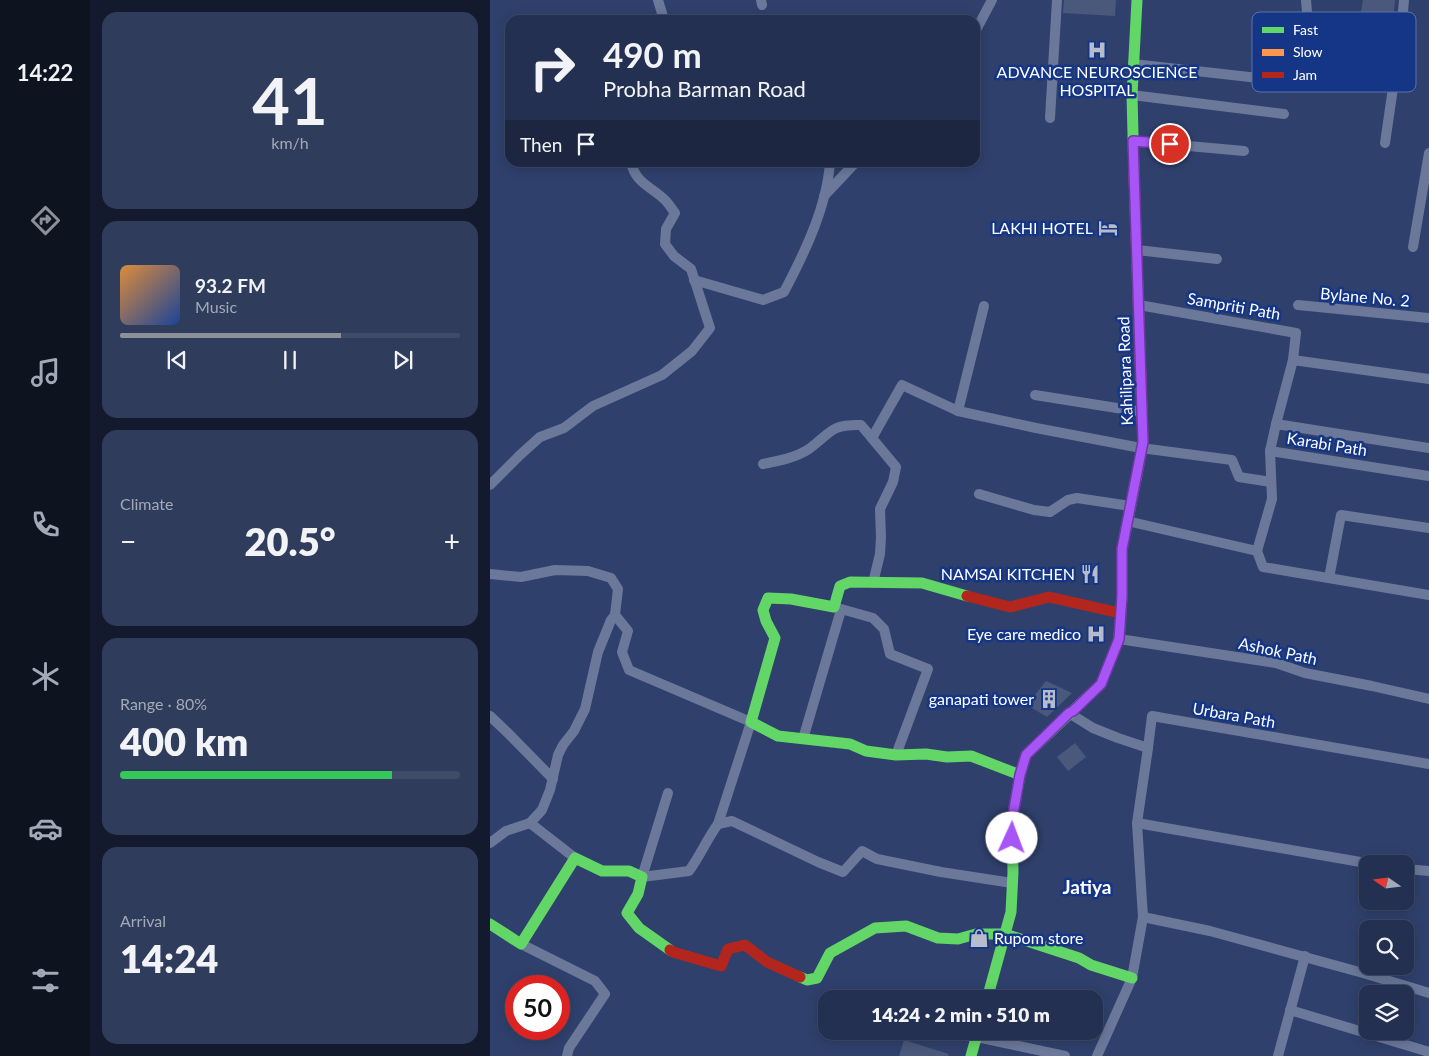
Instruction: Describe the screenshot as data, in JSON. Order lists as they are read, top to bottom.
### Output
{
  "streets": {
    "street": [
      "Bylane No. 2",
      "Sampriti Path",
      "Kahilipara Road",
      "Karabi Path",
      "Ashok Path",
      "Urbara Path"
    ]
  },
  "crossings": [
    ["Sampriti Path", "Kahilipara Road"],
    ["Sampriti Path", "Karabi Path"],
    ["Kahilipara Road", "Ashok Path"]
  ],
  "districts": ["Jatiya"],
  "places": {
    "hospital": ["ADVANCE NEUROSCIENCE HOSPITAL", "Eye care medico"],
    "hotel": ["LAKHI HOTEL"],
    "restaurant": ["NAMSAI KITCHEN"],
    "building": ["ganapati tower"],
    "shop": ["Rupom store"]
  },
  "legend": ["Fast", "Slow", "Jam"],
  "north": "left",
  "page": {
    "tabs": "14:22",
    "tile": [
      ["41", "km/h"],
      "Climate",
      ["Range · 80%", "400 km"],
      ["Arrival", "14:24"]
    ],
    "turn": ["490 m", "Probha Barman Road"],
    "then": "Then",
    "song": ["93.2 FM", "Music"],
    "heat": ["−", "20.5°", "+"],
    "limit": "50",
    "trip": "14:24 · 2 min · 510 m"
  }
}
